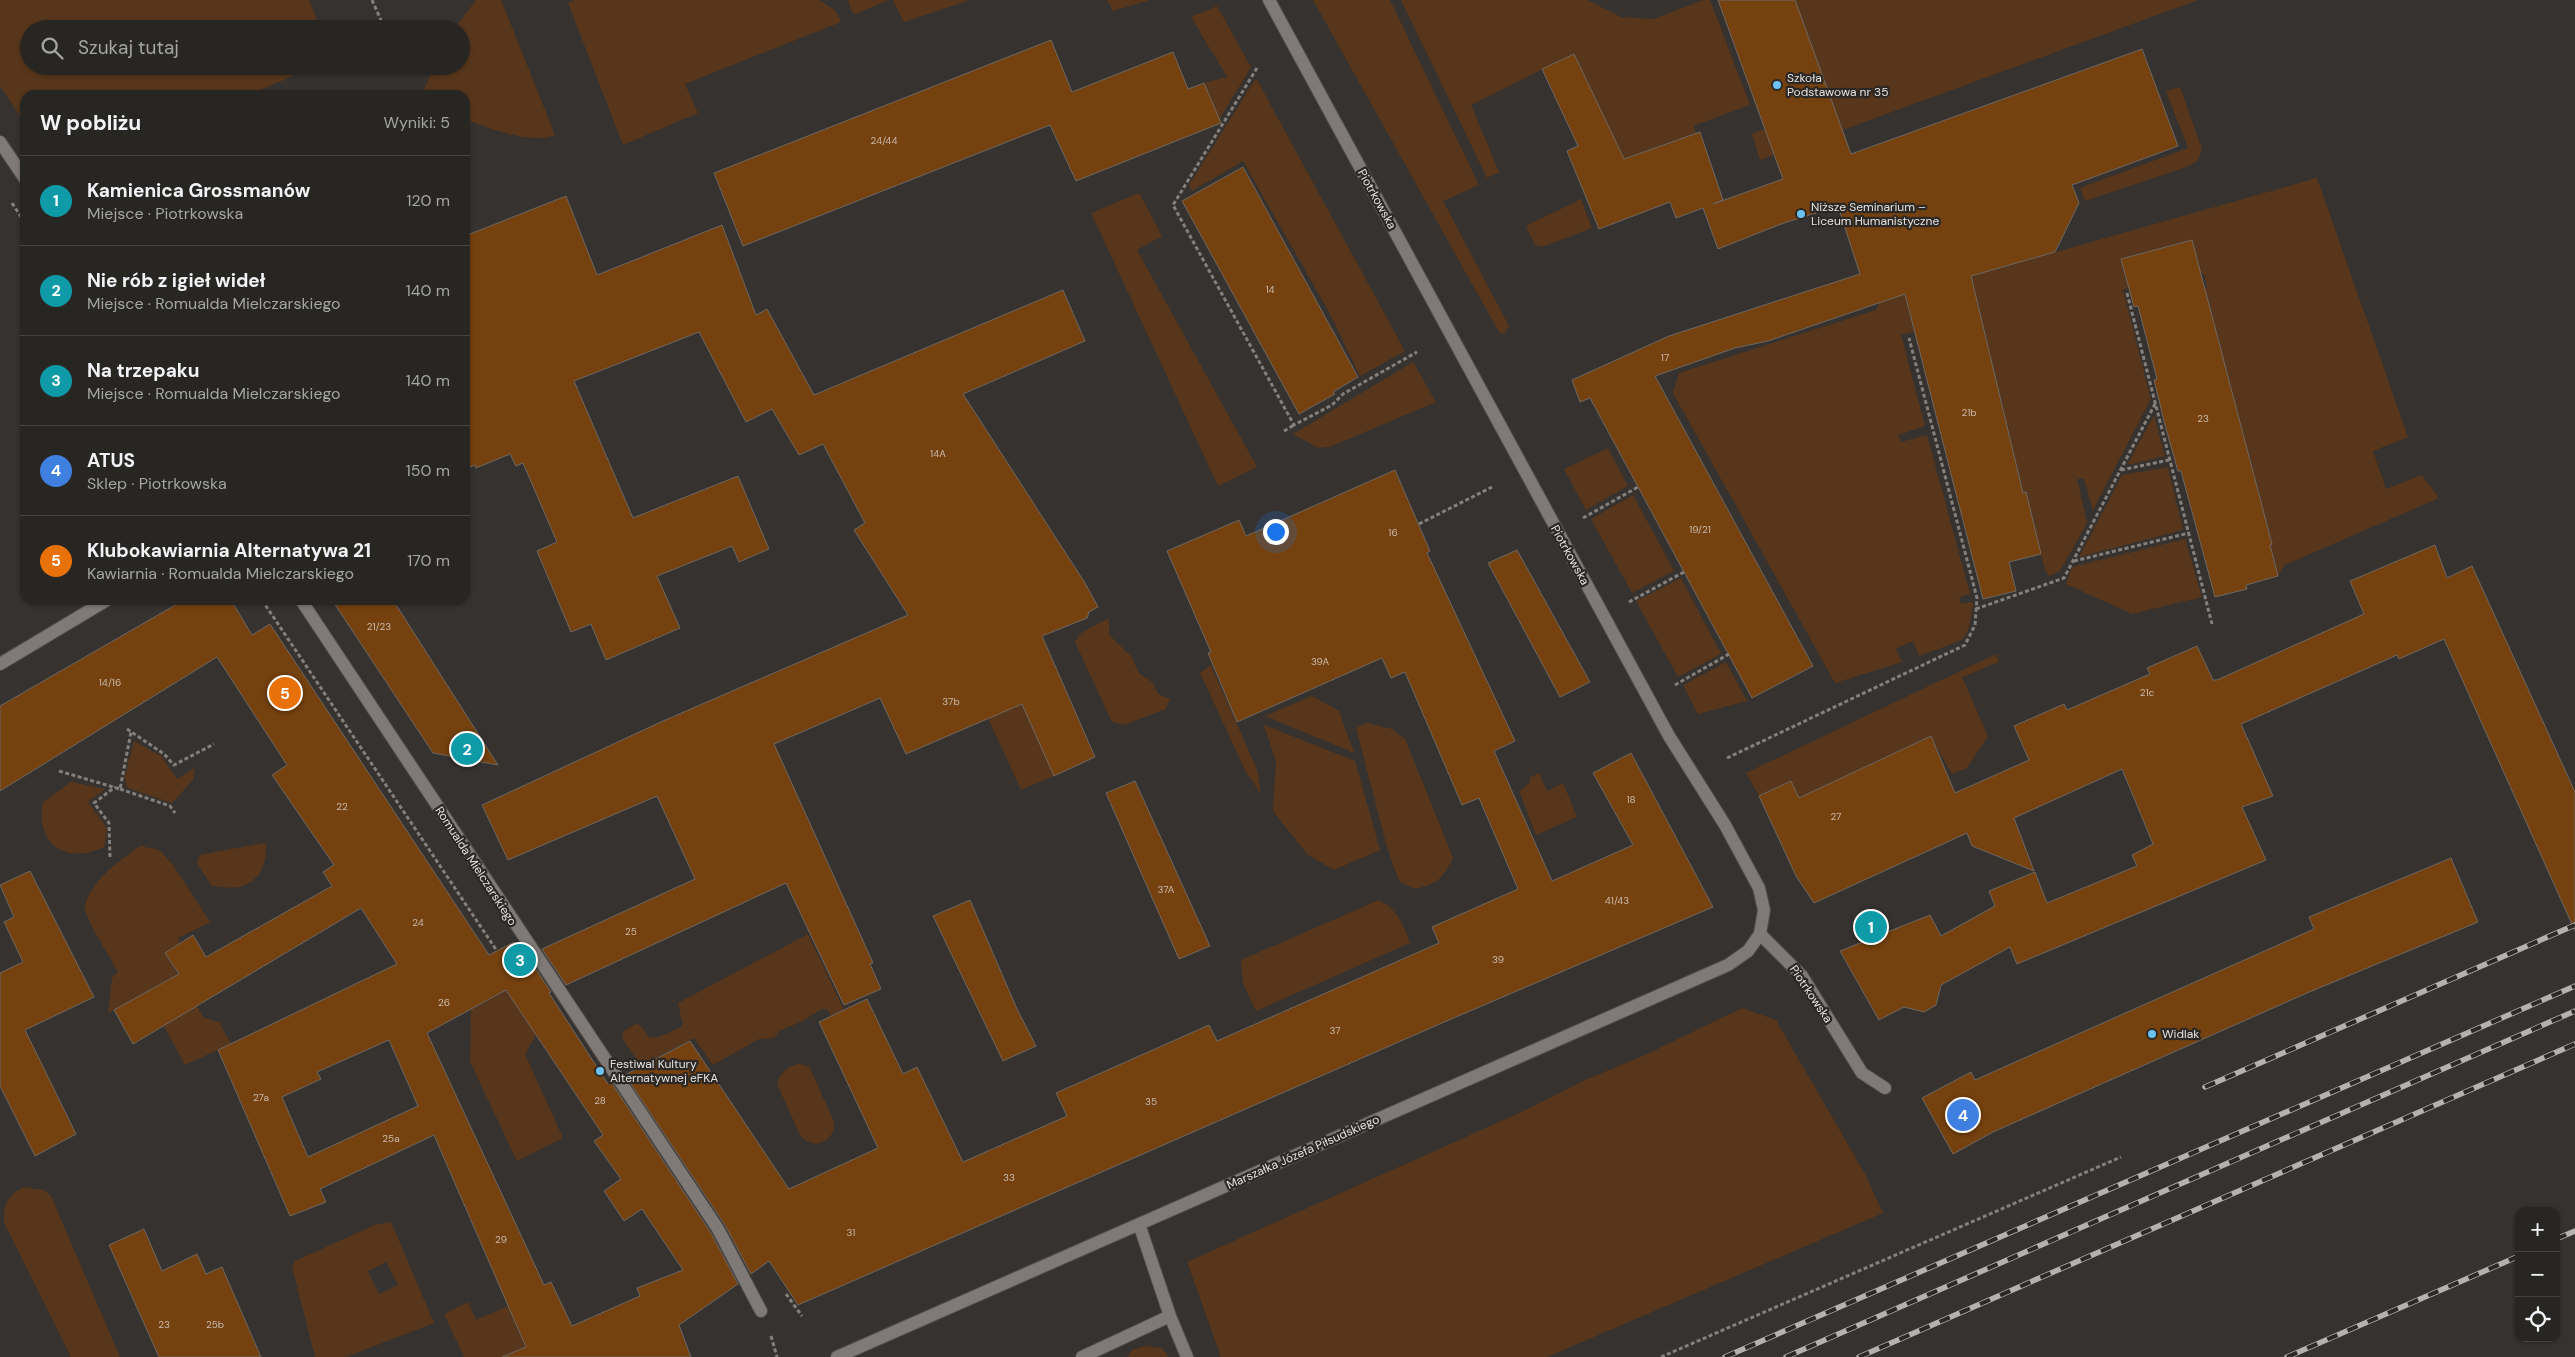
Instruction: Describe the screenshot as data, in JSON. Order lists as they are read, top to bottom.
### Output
{
  "streets": {
    "street": ["Piotrkowska", "Romualda Mielczarskiego", "Marszałka Józefa Piłsudskiego"]
  },
  "crossings": [
    ["Piotrkowska", "Marszałka Józefa Piłsudskiego"]
  ],
  "places": [
    "Szkoła Podstawowa nr 35",
    "Niższe Seminarium – Liceum Humanistyczne",
    "Widlak",
    "Festiwal Kultury Alternatywnej eFKA"
  ],
  "house_numbers": [
    "24/44",
    "14",
    "17",
    "21b",
    "23",
    "14A",
    "19/21",
    "16",
    "21/23",
    "39A",
    "14/16",
    "21c",
    "37b",
    "18",
    "22",
    "27",
    "37A",
    "41/43",
    "24",
    "25",
    "39",
    "26",
    "37",
    "27a",
    "28",
    "35",
    "25a",
    "33",
    "31",
    "29",
    "23",
    "25b"
  ],
  "page": {
    "search": "Szukaj tutaj",
    "heading": ["W pobliżu", "Wyniki: 5"],
    "list": [
      {
        "mark": "1",
        "name": "Kamienica Grossmanów",
        "note": "Miejsce · Piotrkowska",
        "value": "120 m"
      },
      {
        "mark": "2",
        "name": "Nie rób z igieł wideł",
        "note": "Miejsce · Romualda Mielczarskiego",
        "value": "140 m"
      },
      {
        "mark": "3",
        "name": "Na trzepaku",
        "note": "Miejsce · Romualda Mielczarskiego",
        "value": "140 m"
      },
      {
        "mark": "4",
        "name": "ATUS",
        "note": "Sklep · Piotrkowska",
        "value": "150 m"
      },
      {
        "mark": "5",
        "name": "Klubokawiarnia Alternatywa 21",
        "note": "Kawiarnia · Romualda Mielczarskiego",
        "value": "170 m"
      }
    ],
    "pins": [
      "5",
      "2",
      "1",
      "3",
      "4"
    ],
    "map_buttons": ["+", "−"]
  }
}
